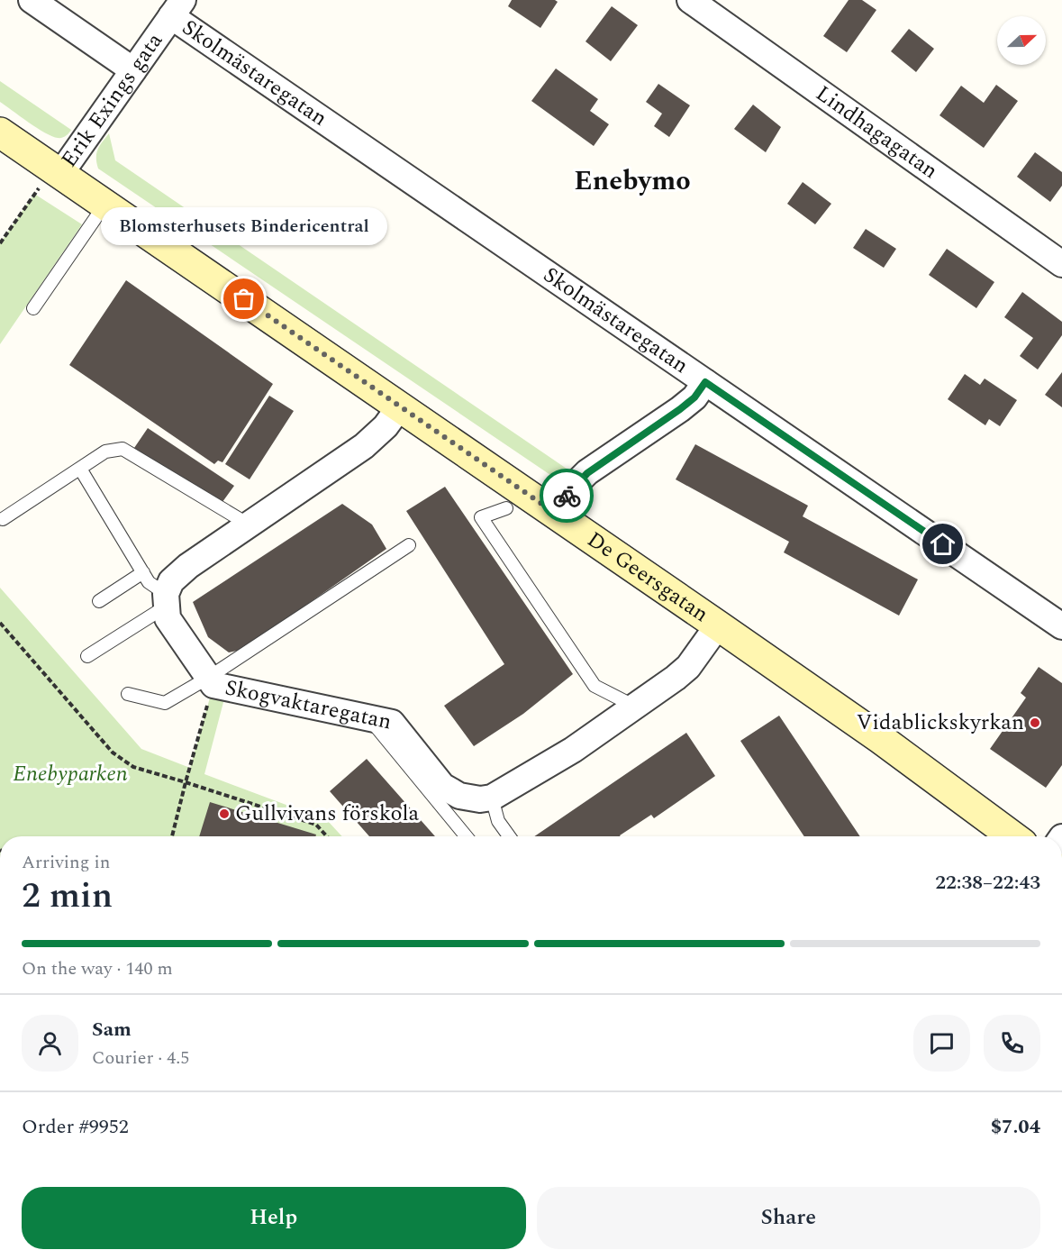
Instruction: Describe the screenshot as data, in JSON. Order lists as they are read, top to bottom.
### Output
{
  "streets": {
    "main road": ["De Geersgatan"],
    "street": [
      "Skolmästaregatan",
      "Erik Exings gata",
      "Lindhagagatan",
      "Skogvaktaregatan"
    ]
  },
  "crossings": [
    ["Skolmästaregatan", "Erik Exings gata"],
    ["Erik Exings gata", "De Geersgatan"]
  ],
  "districts": ["Enebymo"],
  "parks": ["Enebyparken"],
  "places": ["Blomsterhusets Bindericentral", "Vidablickskyrkan", "Gullvivans förskola"],
  "north": "right",
  "page": {
    "bubble": "Blomsterhusets Bindericentral",
    "heading": ["2 min", "Arriving in", "22:38–22:43"],
    "panel": [
      "Sam",
      "Courier · 4.5",
      "Order #9952",
      "$7.04"
    ],
    "bar": "On the way · 140 m",
    "buttons": ["Help", "Share"]
  }
}
